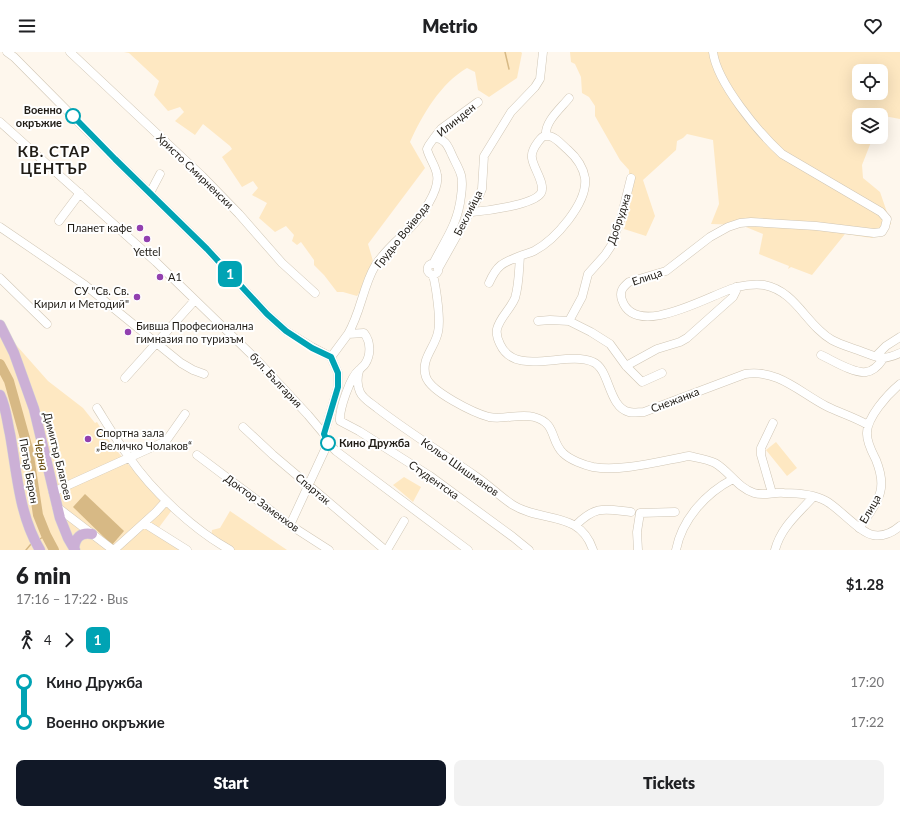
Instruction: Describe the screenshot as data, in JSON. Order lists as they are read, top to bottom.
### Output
{
  "streets": {
    "main road": ["Димитър Благоев", "Петър Берон"],
    "street": [
      "Илинден",
      "Христо Смирненски",
      "Беклийца",
      "Добруджа",
      "Грудьо Войвода",
      "Елица",
      "бул. България",
      "Снежанка",
      "Кольо Шишманов",
      "Студентска",
      "Спартак",
      "Доктор Заменхов"
    ]
  },
  "crossings": [
    ["Илинден", "Грудьо Войвода"],
    ["Елица", "Снежанка"],
    ["Димитър Благоев", "Петър Берон"],
    ["Кольо Шишманов", "Студентска"]
  ],
  "districts": ["КВ. СТАР ЦЕНТЪР"],
  "water": ["Черна"],
  "places": [
    "Военно окръжие",
    "Планет кафе",
    "Yettel",
    "A1",
    "СУ \"Св. Св. Кирил и Методий\"",
    "Бивша Професионална гимназия по туризъм",
    "Спортна зала „Величко Чолаков“",
    "Кино Дружба"
  ],
  "lines": ["bus line 1"],
  "page": {
    "header": "Metrio",
    "on_map": "1",
    "heading": ["6 min", "17:16 – 17:22 · Bus", "$1.28"],
    "legs": ["4", "1"],
    "list": [
      {
        "name": "Кино Дружба",
        "value": "17:20"
      },
      {
        "name": "Военно окръжие",
        "value": "17:22"
      }
    ],
    "buttons": ["Start", "Tickets"]
  }
}
